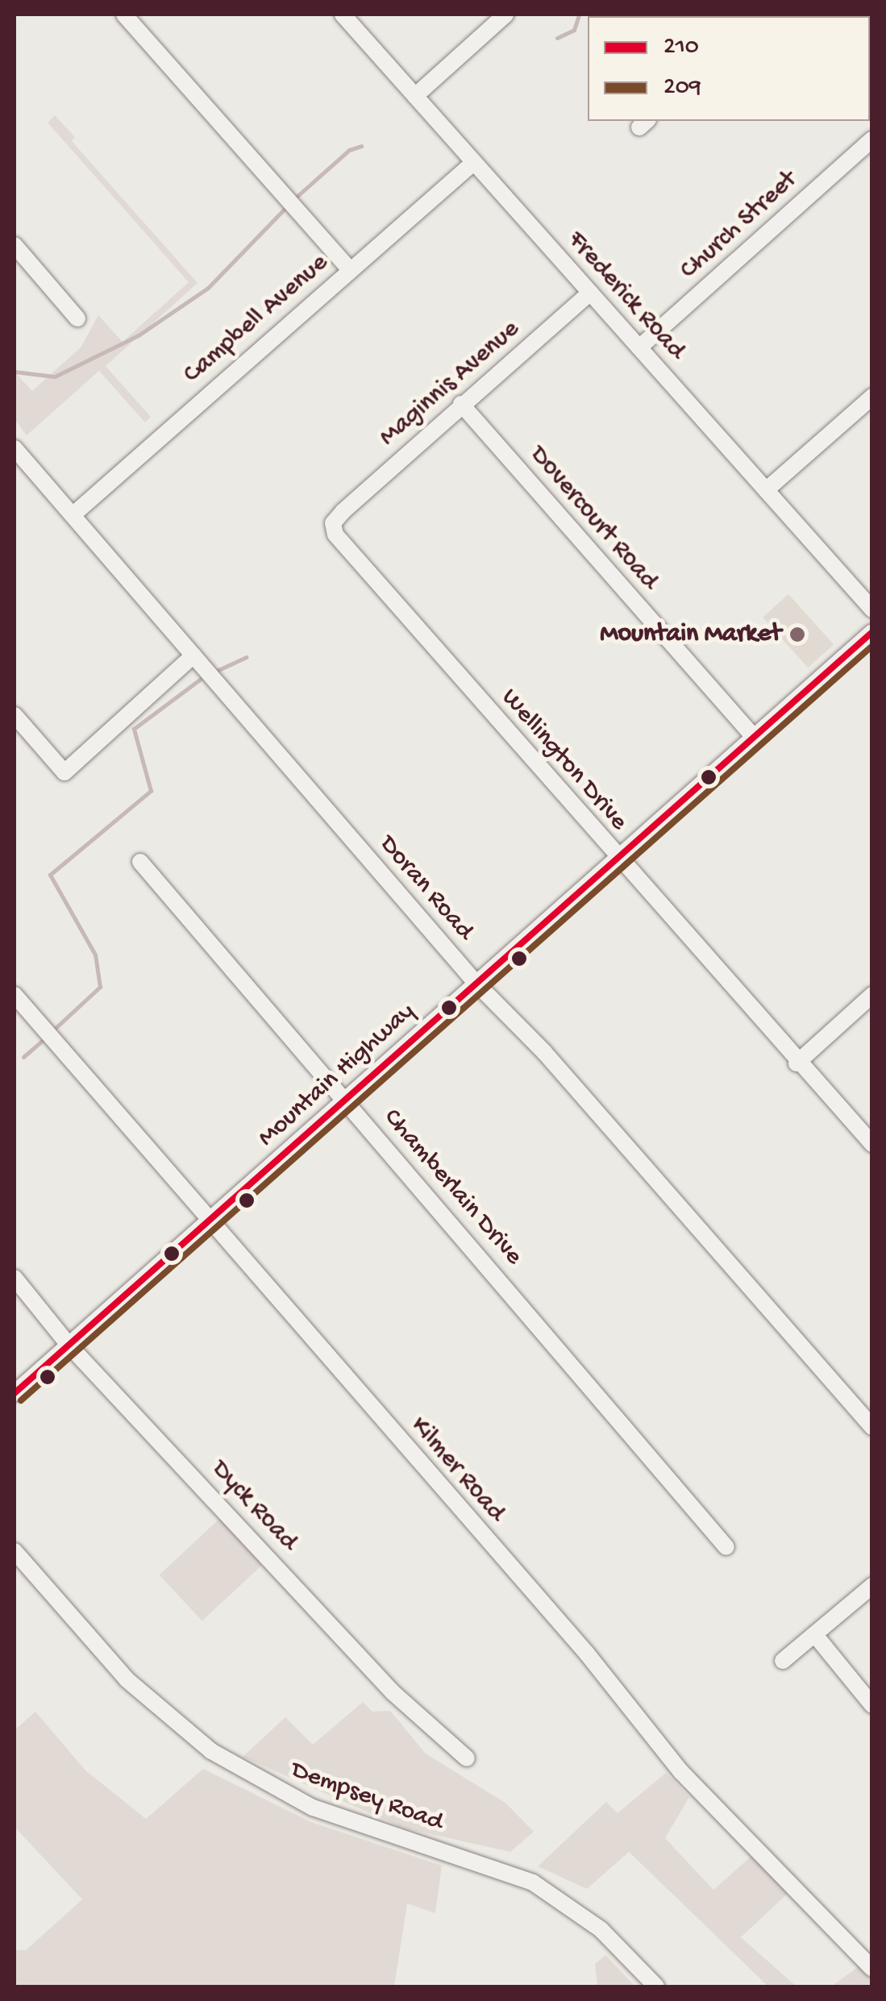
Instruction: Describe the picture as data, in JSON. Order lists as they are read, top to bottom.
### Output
{
  "streets": {
    "street": [
      "Church Street",
      "Frederick Road",
      "Campbell Avenue",
      "Maginnis Avenue",
      "Dovercourt Road",
      "Wellington Drive",
      "Doran Road",
      "Mountain Highway",
      "Chamberlain Drive",
      "Kilmer Road",
      "Dyck Road",
      "Dempsey Road"
    ]
  },
  "crossings": [
    ["Church Street", "Frederick Road"],
    ["Frederick Road", "Campbell Avenue"],
    ["Frederick Road", "Maginnis Avenue"],
    ["Campbell Avenue", "Doran Road"],
    ["Maginnis Avenue", "Dovercourt Road"],
    ["Maginnis Avenue", "Wellington Drive"],
    ["Dovercourt Road", "Mountain Highway"],
    ["Wellington Drive", "Mountain Highway"],
    ["Doran Road", "Mountain Highway"],
    ["Mountain Highway", "Chamberlain Drive"],
    ["Mountain Highway", "Kilmer Road"],
    ["Mountain Highway", "Dyck Road"]
  ],
  "places": ["Mountain Market"],
  "lines": ["transit line 210", "transit line 209"],
  "legend": ["210", "209"]
}
